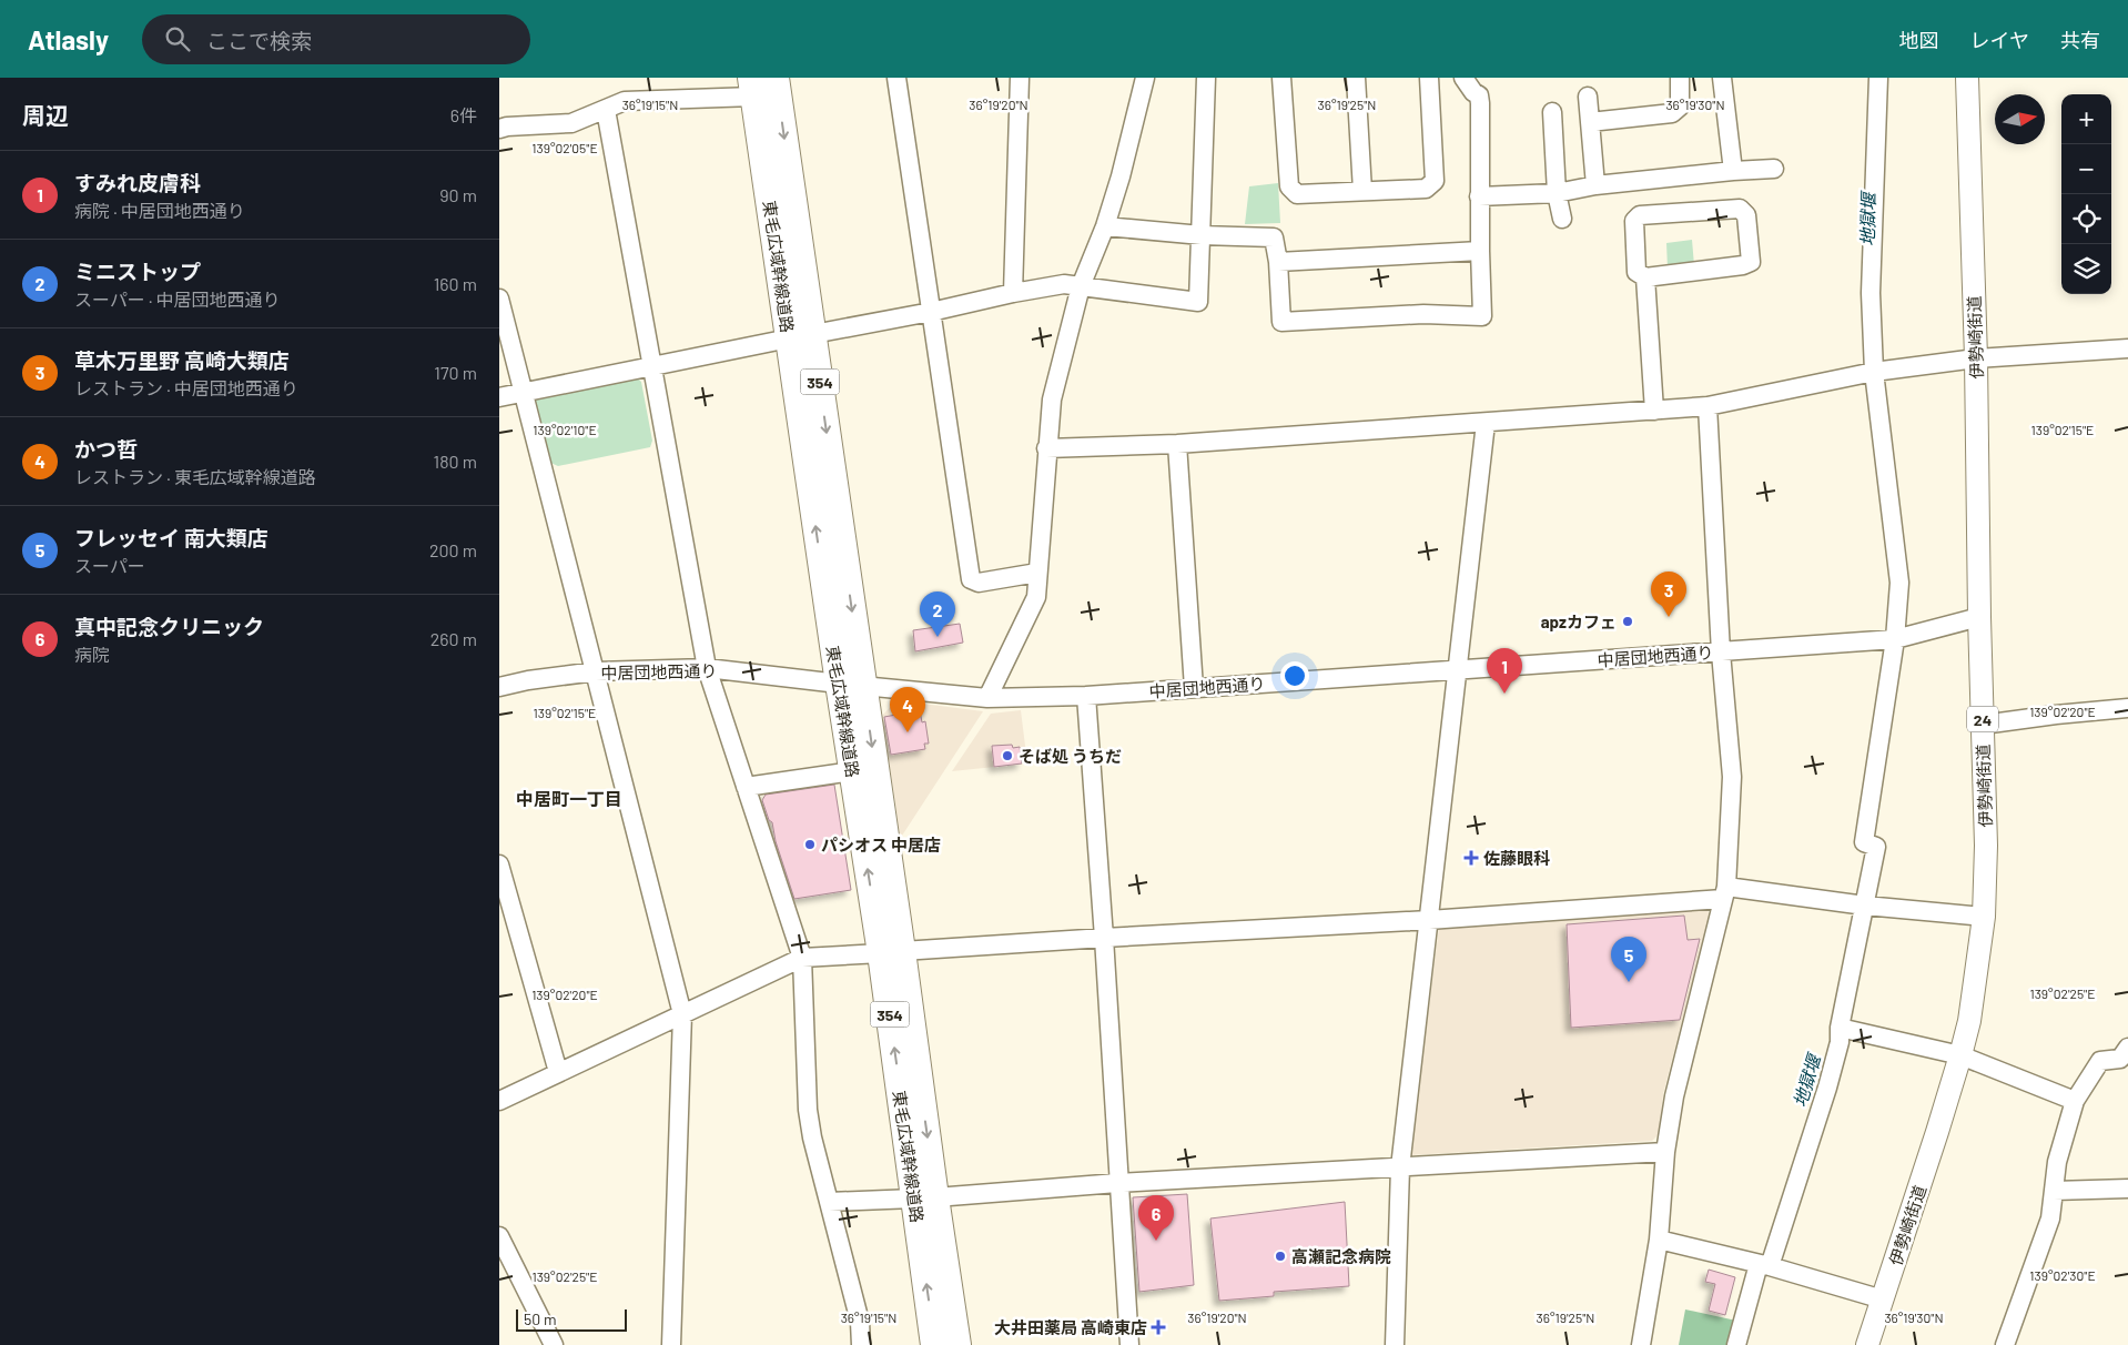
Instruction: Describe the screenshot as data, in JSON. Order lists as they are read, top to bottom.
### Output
{
  "streets": {
    "highway": ["東毛広域幹線道路", "354"],
    "main road": ["伊勢崎街道", "24"],
    "street": ["中居団地西通り"]
  },
  "crossings": [
    ["東毛広域幹線道路", "中居団地西通り"],
    ["伊勢崎街道", "中居団地西通り"]
  ],
  "districts": ["中居町一丁目"],
  "water": ["地獄堰"],
  "places": {
    "other": [
      "apzカフェ",
      "そば処 うちだ",
      "パシオス 中居店",
      "高瀬記念病院"
    ],
    "health": ["佐藤眼科", "大井田薬局 高崎東店"]
  },
  "scale_bar": "50 m",
  "north": "right",
  "page": {
    "header": "Atlasly",
    "search": "ここで検索",
    "nav": ["地図", "レイヤ", "共有"],
    "heading": ["周辺", "6件"],
    "map_buttons": ["+", "−"],
    "list": [
      {
        "mark": "1",
        "name": "すみれ皮膚科",
        "note": "病院 · 中居団地西通り",
        "value": "90 m"
      },
      {
        "mark": "2",
        "name": "ミニストップ",
        "note": "スーパー · 中居団地西通り",
        "value": "160 m"
      },
      {
        "mark": "3",
        "name": "草木万里野 高崎大類店",
        "note": "レストラン · 中居団地西通り",
        "value": "170 m"
      },
      {
        "mark": "4",
        "name": "かつ哲",
        "note": "レストラン · 東毛広域幹線道路",
        "value": "180 m"
      },
      {
        "mark": "5",
        "name": "フレッセイ 南大類店",
        "note": "スーパー",
        "value": "200 m"
      },
      {
        "mark": "6",
        "name": "真中記念クリニック",
        "note": "病院",
        "value": "260 m"
      }
    ],
    "pins": [
      "3",
      "2",
      "1",
      "4",
      "5",
      "6"
    ],
    "scale": "50 m"
  },
  "coordinates": [
    "36°19'15\"N",
    "36°19'20\"N",
    "36°19'25\"N",
    "36°19'30\"N",
    "139°02'05\"E",
    "139°02'15\"E",
    "139°02'10\"E",
    "139°02'20\"E",
    "139°02'25\"E",
    "139°02'30\"E"
  ]
}
